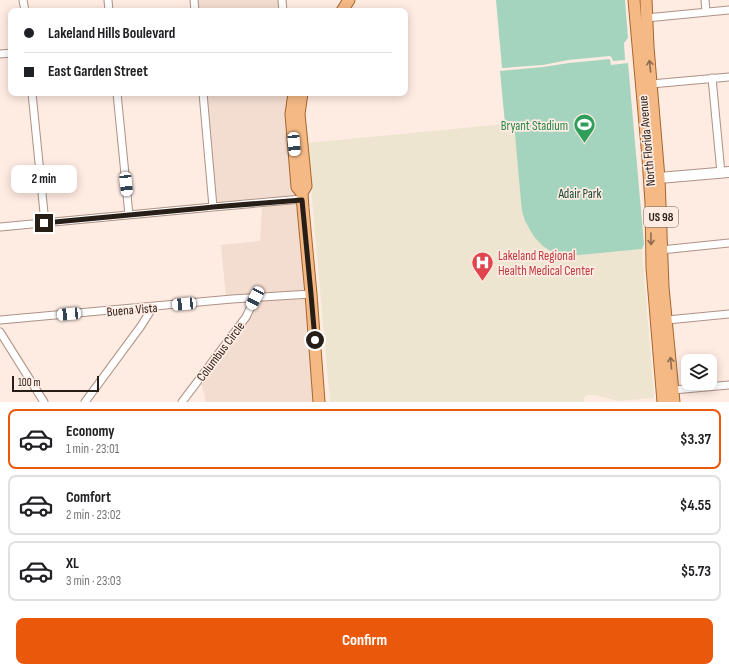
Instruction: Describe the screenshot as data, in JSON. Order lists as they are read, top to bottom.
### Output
{
  "streets": {
    "main road": ["North Florida Avenue", "US 98"],
    "street": ["Buena Vista", "Columbus Circle"]
  },
  "crossings": [
    ["Buena Vista", "Columbus Circle"]
  ],
  "parks": ["Adair Park"],
  "places": {
    "sports": ["Bryant Stadium"],
    "hospital": ["Lakeland Regional Health Medical Center"]
  },
  "scale_bar": "100 m",
  "page": {
    "banner": ["Lakeland Hills Boulevard", "East Garden Street"],
    "bubble": "2 min",
    "scale": "100 m",
    "list": [
      {
        "name": "Economy",
        "note": "1 min · 23:01",
        "value": "$3.37"
      },
      {
        "name": "Comfort",
        "note": "2 min · 23:02",
        "value": "$4.55"
      },
      {
        "name": "XL",
        "note": "3 min · 23:03",
        "value": "$5.73"
      }
    ],
    "buttons": "Confirm"
  }
}
